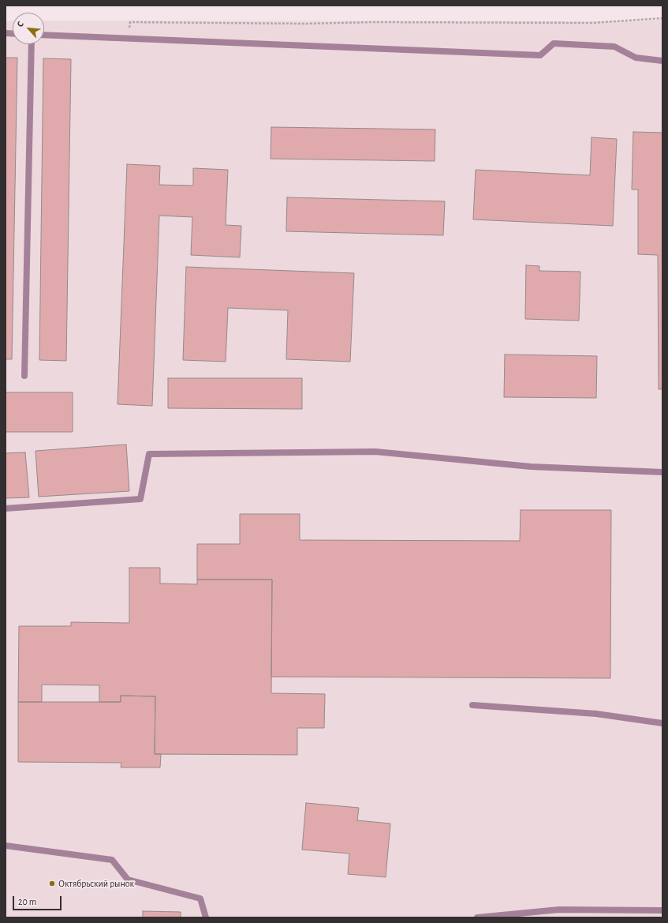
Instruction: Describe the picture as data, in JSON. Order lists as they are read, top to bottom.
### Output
{
  "places": ["Октябрьский рынок"],
  "scale_bar": "20 m",
  "north": "top left"
}
